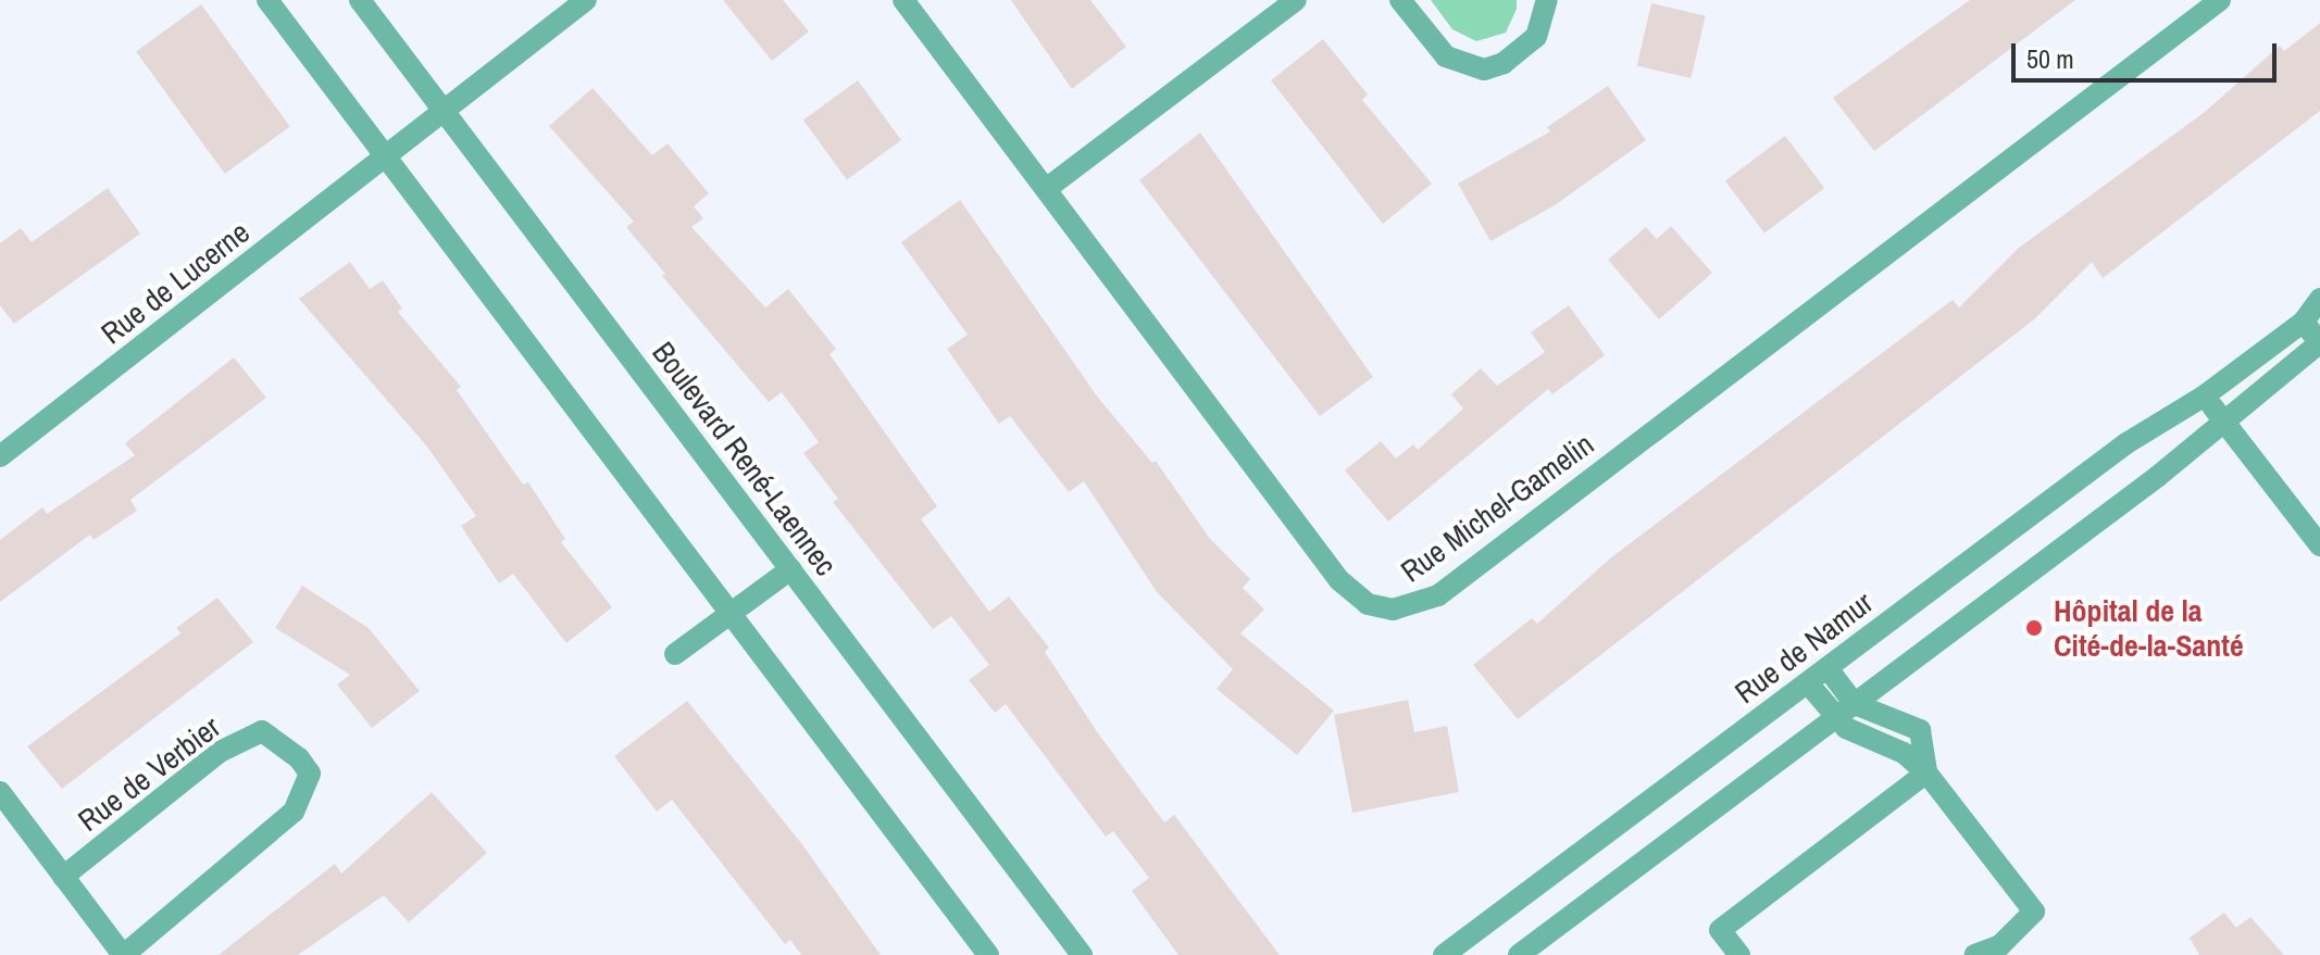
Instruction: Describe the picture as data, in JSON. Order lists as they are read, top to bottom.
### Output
{
  "streets": {
    "street": [
      "Rue de Lucerne",
      "Boulevard René-Laennec",
      "Rue Michel-Gamelin",
      "Rue de Namur",
      "Rue de Verbier"
    ]
  },
  "crossings": [
    ["Rue de Lucerne", "Boulevard René-Laennec"]
  ],
  "places": ["Hôpital de la Cité-de-la-Santé"],
  "scale_bar": "50 m"
}
